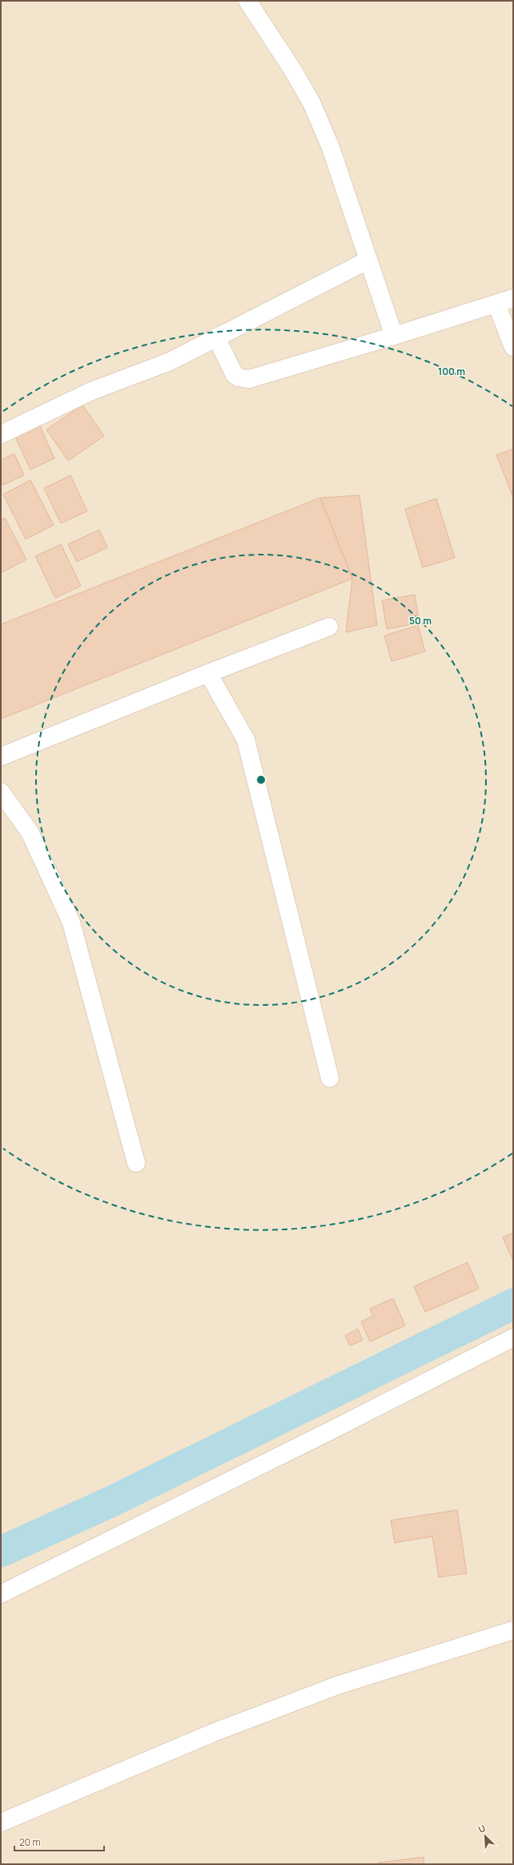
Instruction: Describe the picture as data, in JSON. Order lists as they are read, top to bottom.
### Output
{
  "scale_bar": "20 m",
  "north": "top left",
  "rings": ["100 m", "50 m"]
}
